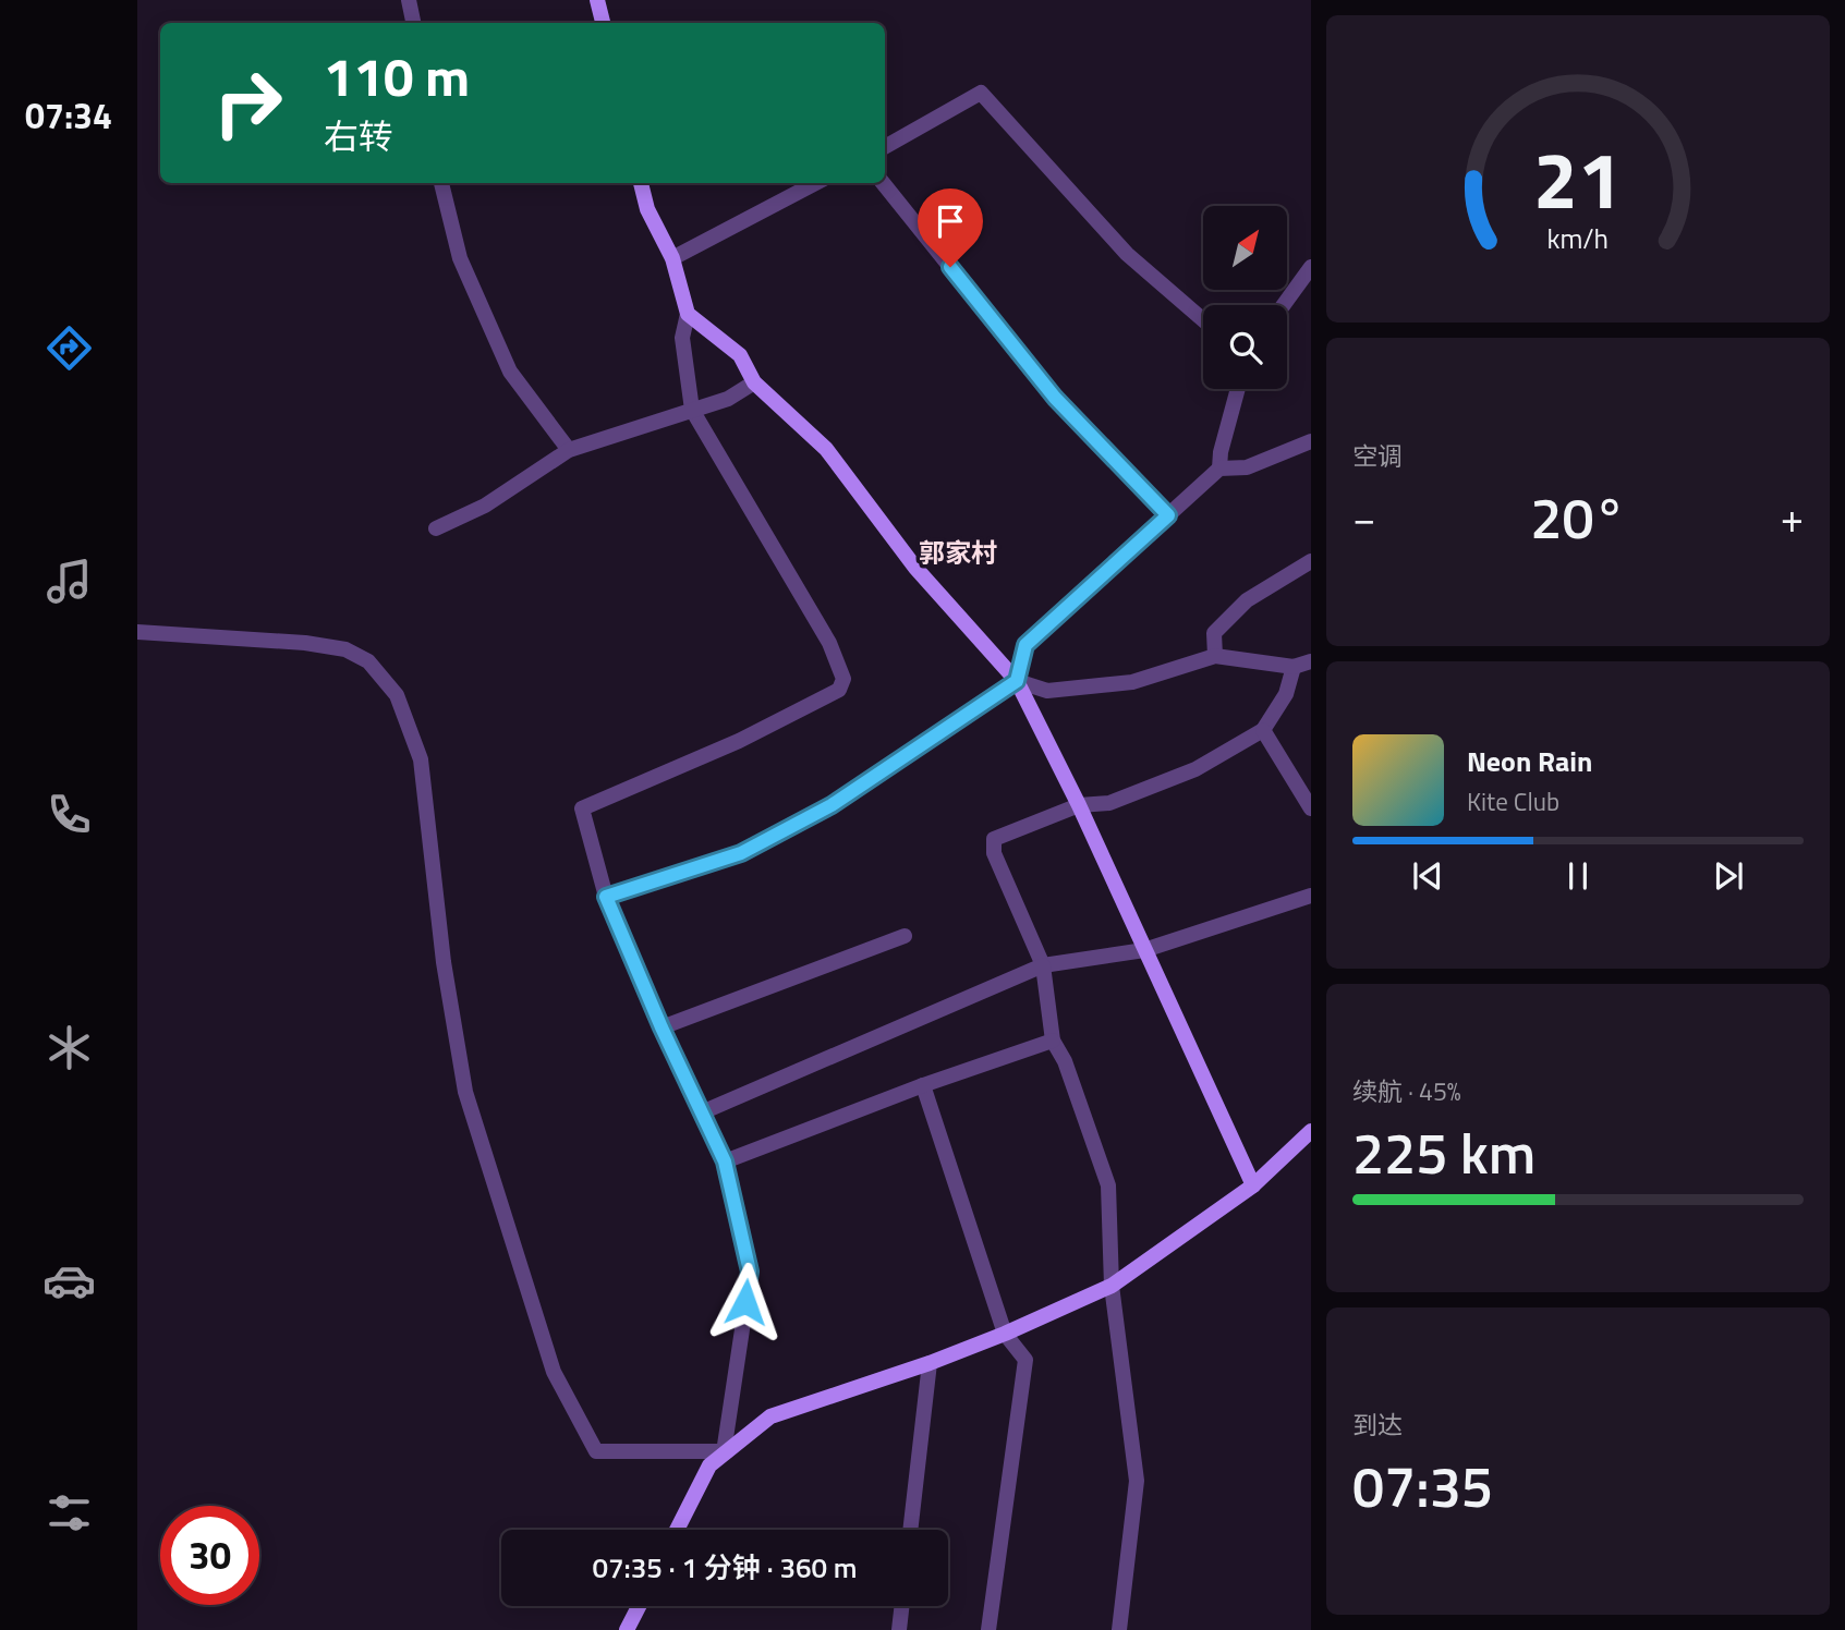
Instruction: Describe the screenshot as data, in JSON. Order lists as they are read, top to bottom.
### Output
{
  "districts": ["郭家村"],
  "north": "top right",
  "page": {
    "tabs": "07:34",
    "turn": ["110 m", "右转"],
    "tile": [
      "空调",
      ["续航 · 45%", "225 km"],
      ["到达", "07:35"]
    ],
    "heat": ["−", "20°", "+"],
    "song": ["Neon Rain", "Kite Club"],
    "limit": "30",
    "trip": "07:35 · 1 分钟 · 360 m",
    "gauge": ["21", "km/h"]
  }
}
